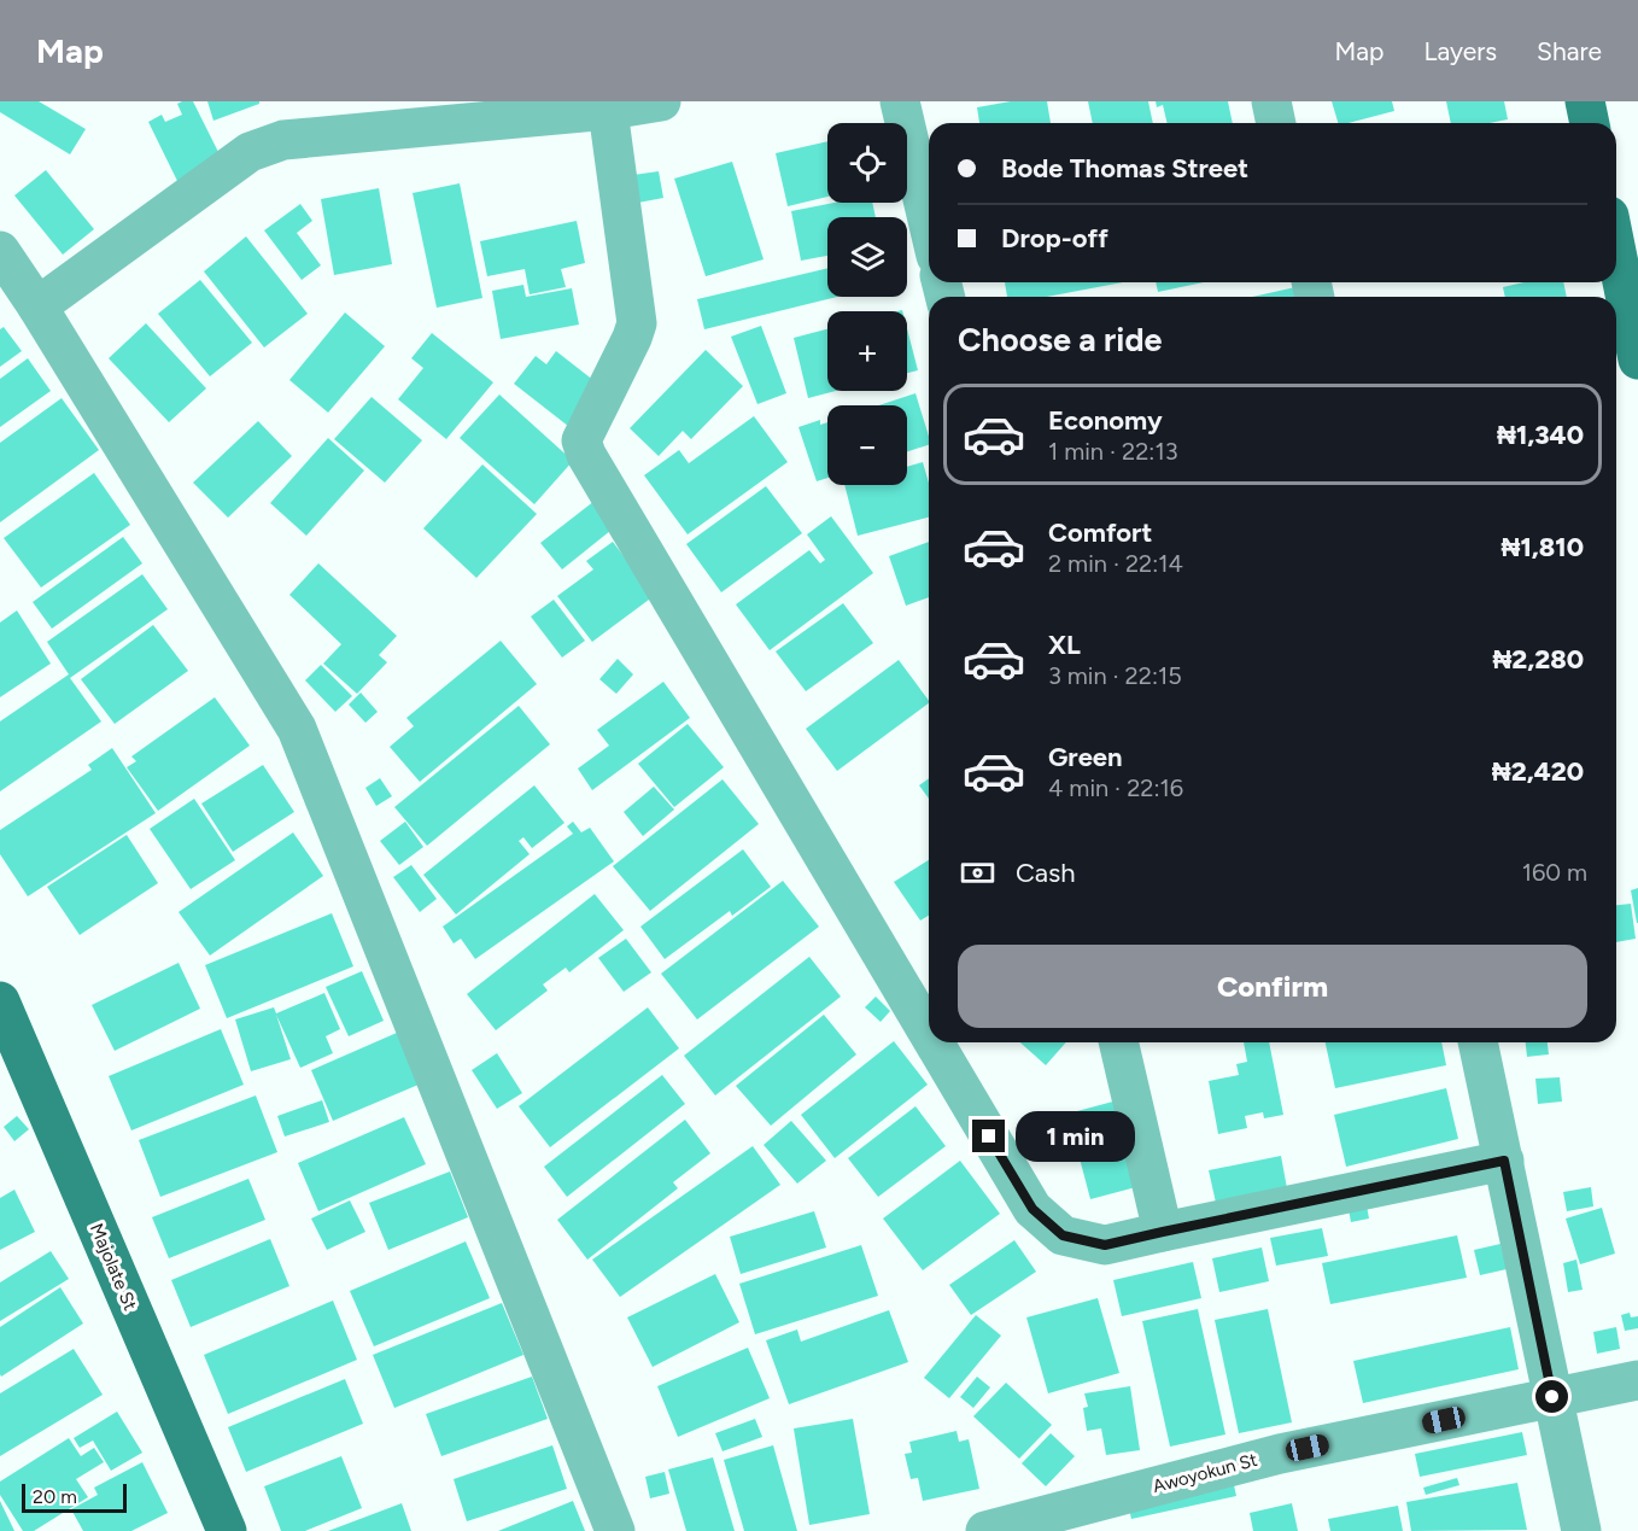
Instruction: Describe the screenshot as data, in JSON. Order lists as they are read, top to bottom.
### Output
{
  "streets": {
    "main road": ["Majolate St"],
    "street": ["Awoyokun St"]
  },
  "scale_bar": "20 m",
  "page": {
    "header": "Map",
    "nav": ["Map", "Layers", "Share"],
    "map_buttons": ["+", "−"],
    "banner": ["Bode Thomas Street", "Drop-off"],
    "heading": "Choose a ride",
    "list": [
      {
        "name": "Economy",
        "note": "1 min · 22:13",
        "value": "₦1,340"
      },
      {
        "name": "Comfort",
        "note": "2 min · 22:14",
        "value": "₦1,810"
      },
      {
        "name": "XL",
        "note": "3 min · 22:15",
        "value": "₦2,280"
      },
      {
        "name": "Green",
        "note": "4 min · 22:16",
        "value": "₦2,420"
      }
    ],
    "pay": ["Cash", "160 m"],
    "buttons": "Confirm",
    "bubble": "1 min",
    "scale": "20 m"
  }
}
